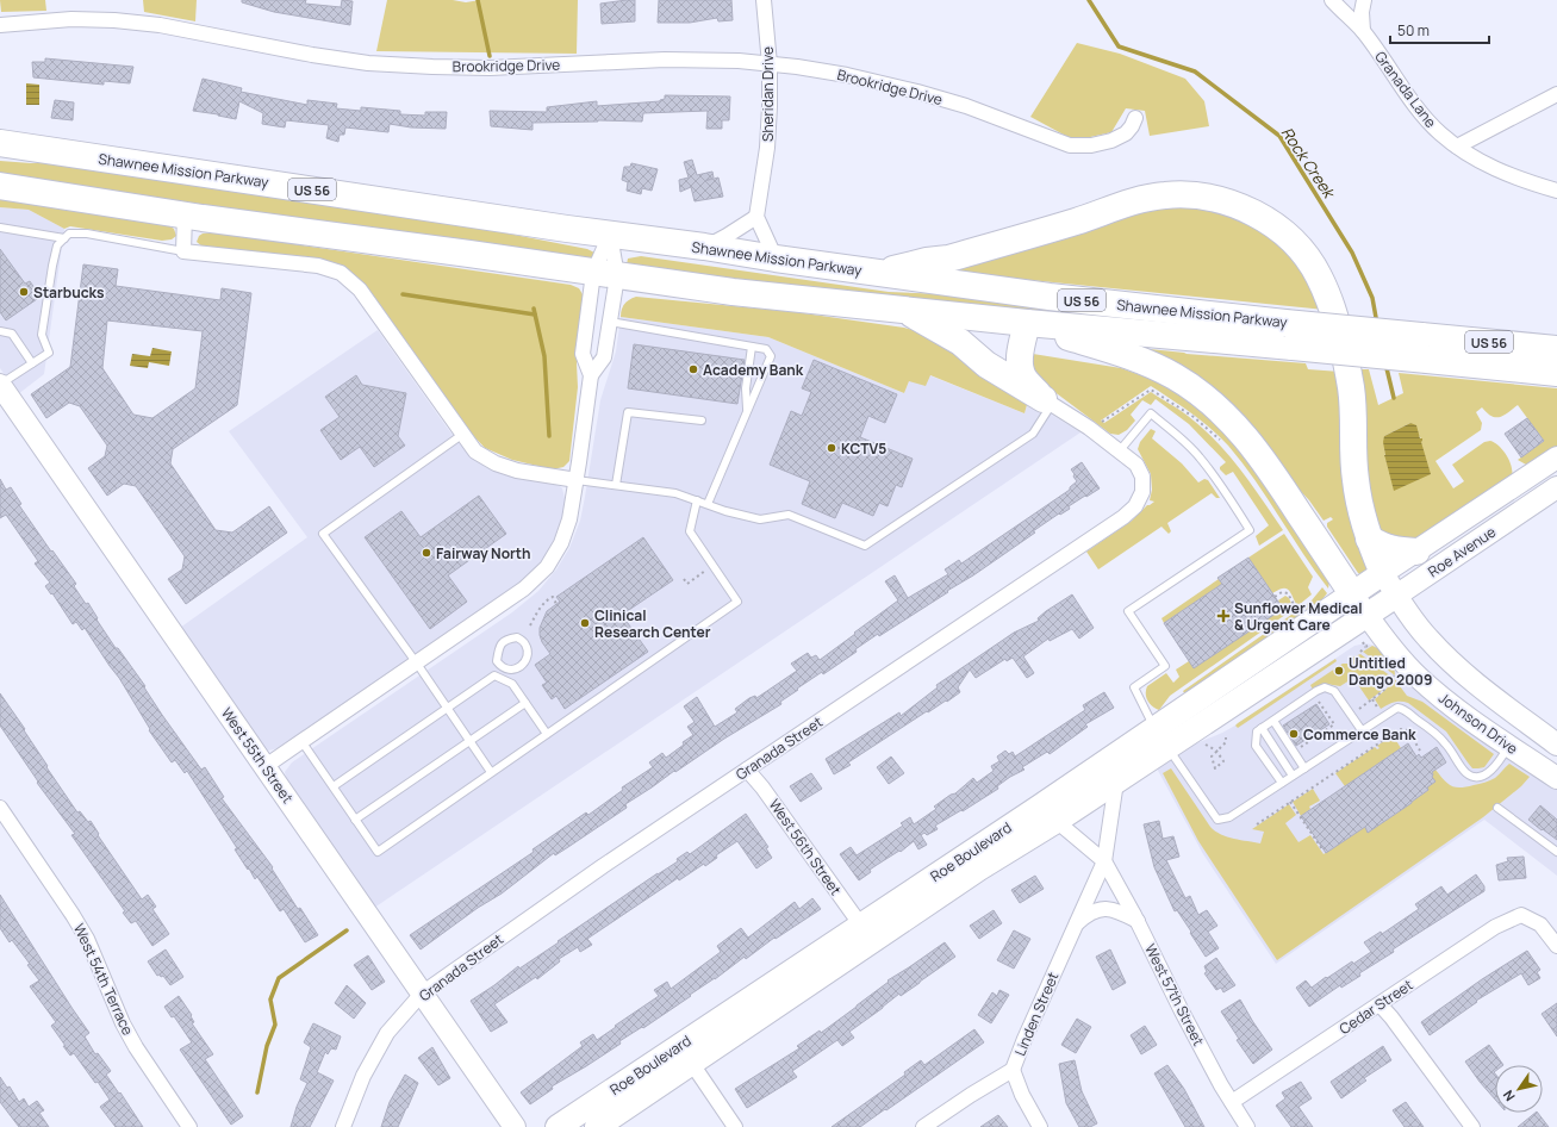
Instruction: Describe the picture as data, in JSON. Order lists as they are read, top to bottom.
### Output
{
  "streets": {
    "highway": ["Shawnee Mission Parkway", "US 56"],
    "main road": [
      "Roe Avenue",
      "Johnson Drive",
      "West 55th Street",
      "Roe Boulevard"
    ],
    "street": [
      "Brookridge Drive",
      "Granada Lane",
      "Sheridan Drive",
      "Granada Street",
      "West 56th Street",
      "West 54th Terrace",
      "West 57th Street",
      "Cedar Street",
      "Linden Street"
    ]
  },
  "crossings": [
    ["Brookridge Drive", "Sheridan Drive"],
    ["Roe Avenue", "Johnson Drive"],
    ["Roe Avenue", "Roe Boulevard"],
    ["Johnson Drive", "Roe Boulevard"],
    ["Granada Street", "West 55th Street"],
    ["Granada Street", "West 56th Street"],
    ["West 56th Street", "Roe Boulevard"],
    ["Roe Boulevard", "West 57th Street"],
    ["West 57th Street", "Cedar Street"],
    ["West 57th Street", "Linden Street"]
  ],
  "water": ["Rock Creek"],
  "places": {
    "other": [
      "Starbucks",
      "Academy Bank",
      "KCTV5",
      "Fairway North",
      "Clinical Research Center",
      "Untitled Dango 2009",
      "Commerce Bank"
    ],
    "health": ["Sunflower Medical & Urgent Care"]
  },
  "scale_bar": "50 m",
  "north": "bottom left"
}
